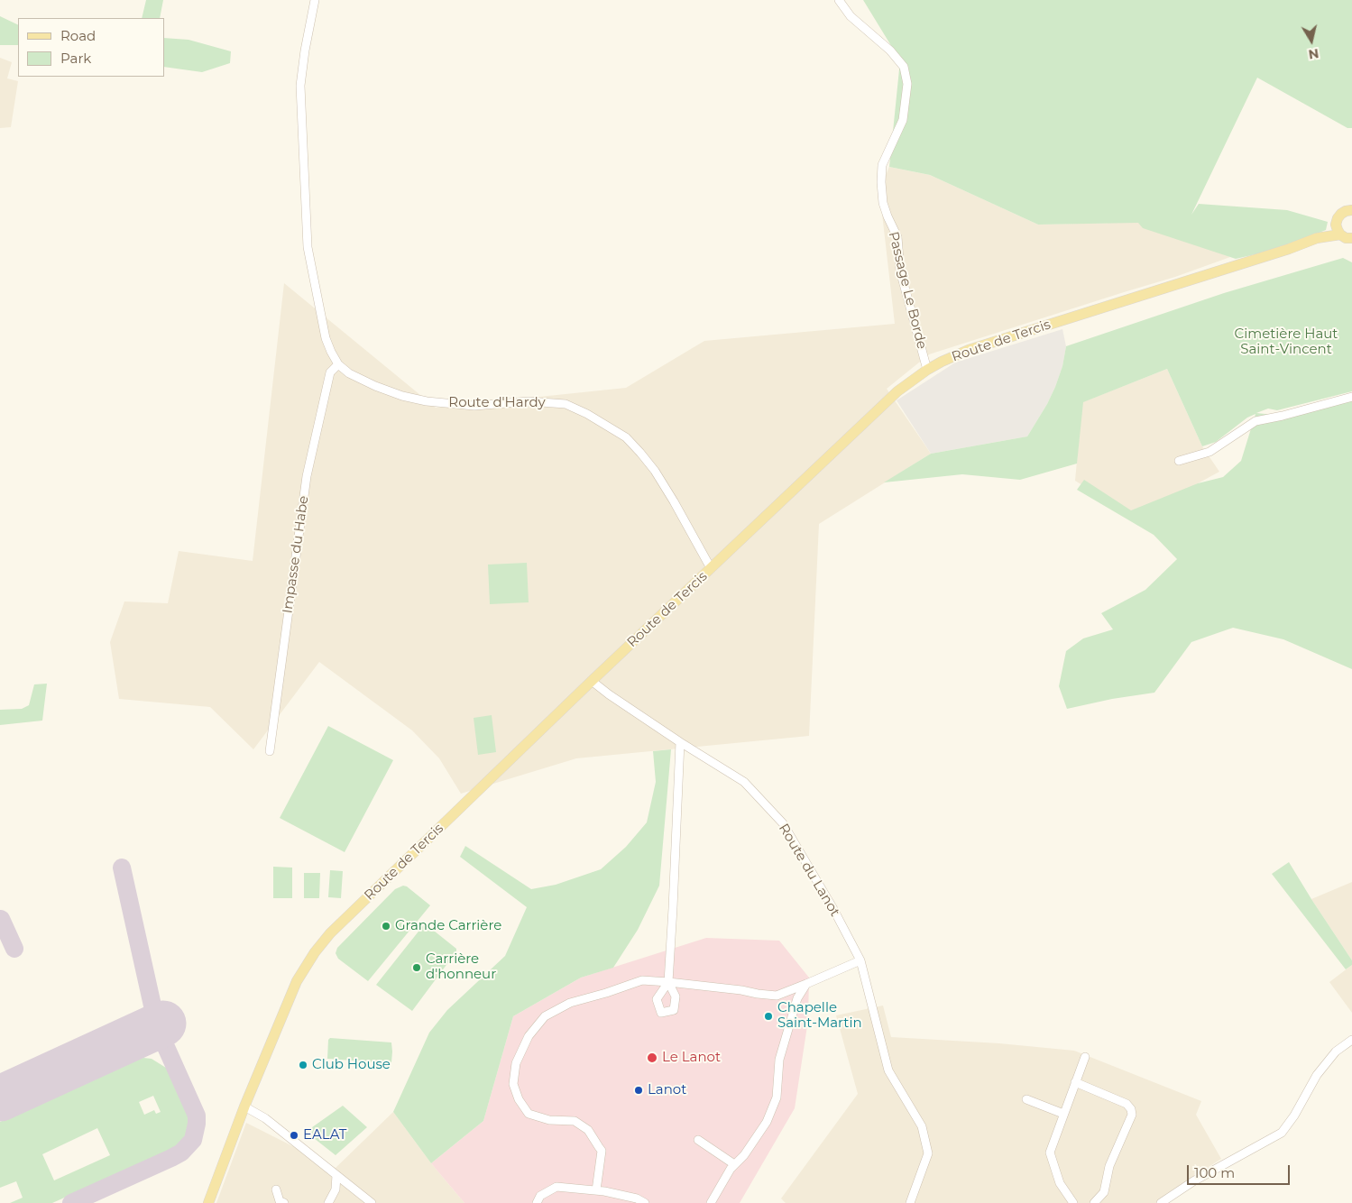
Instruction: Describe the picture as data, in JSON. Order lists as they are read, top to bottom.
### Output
{
  "streets": {
    "main road": ["Route de Tercis"],
    "street": [
      "Passage Le Borde",
      "Route d'Hardy",
      "Impasse du Habe",
      "Route du Lanot"
    ]
  },
  "crossings": [
    ["Passage Le Borde", "Route de Tercis"],
    ["Route de Tercis", "Route d'Hardy"],
    ["Route de Tercis", "Route du Lanot"],
    ["Route d'Hardy", "Impasse du Habe"]
  ],
  "parks": ["Cimetière Haut Saint-Vincent"],
  "places": [
    "Grande Carrière",
    "Carrière d'honneur",
    "Chapelle Saint-Martin",
    "Le Lanot",
    "Club House",
    "Lanot",
    "EALAT"
  ],
  "legend": ["Road", "Park"],
  "scale_bar": "100 m",
  "north": "bottom"
}
